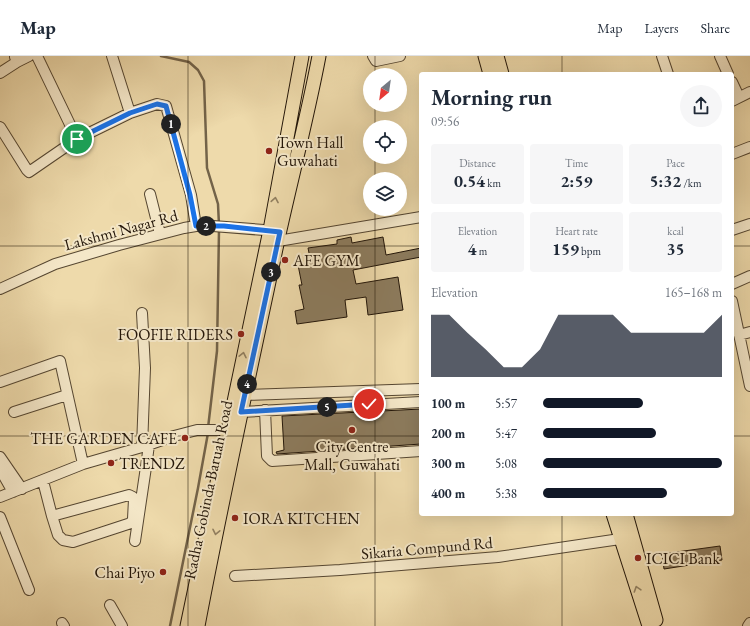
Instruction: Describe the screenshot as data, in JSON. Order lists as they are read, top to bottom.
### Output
{
  "streets": {
    "main road": ["Radha Gobinda Baruah Road"],
    "street": ["Lakshmi Nagar Rd", "Sikaria Compund Rd"]
  },
  "crossings": [
    ["Lakshmi Nagar Rd", "Radha Gobinda Baruah Road"]
  ],
  "places": [
    "Town Hall Guwahati",
    "AFE GYM",
    "FOOFIE RIDERS",
    "City Centre Mall, Guwahati",
    "THE GARDEN CAFE",
    "TRENDZ",
    "IORA KITCHEN",
    "ICICI Bank",
    "Chai Piyo"
  ],
  "north": "bottom left",
  "page": {
    "header": "Map",
    "nav": ["Map", "Layers", "Share"],
    "heading": ["Morning run", "09:56"],
    "pins": [
      "1",
      "2",
      "3",
      "4",
      "5"
    ],
    "stats": [
      ["Distance", "0.54 km"],
      ["Time", "2:59"],
      ["Pace", "5:32 /km"],
      ["Elevation", "4 m"],
      ["Heart rate", "159 bpm"],
      ["kcal", "35"]
    ],
    "chart": ["Elevation", "165–168 m"],
    "list": [
      {
        "name": "100 m",
        "note": "5:57"
      },
      {
        "name": "200 m",
        "note": "5:47"
      },
      {
        "name": "300 m",
        "note": "5:08"
      },
      {
        "name": "400 m",
        "note": "5:38"
      }
    ]
  }
}
